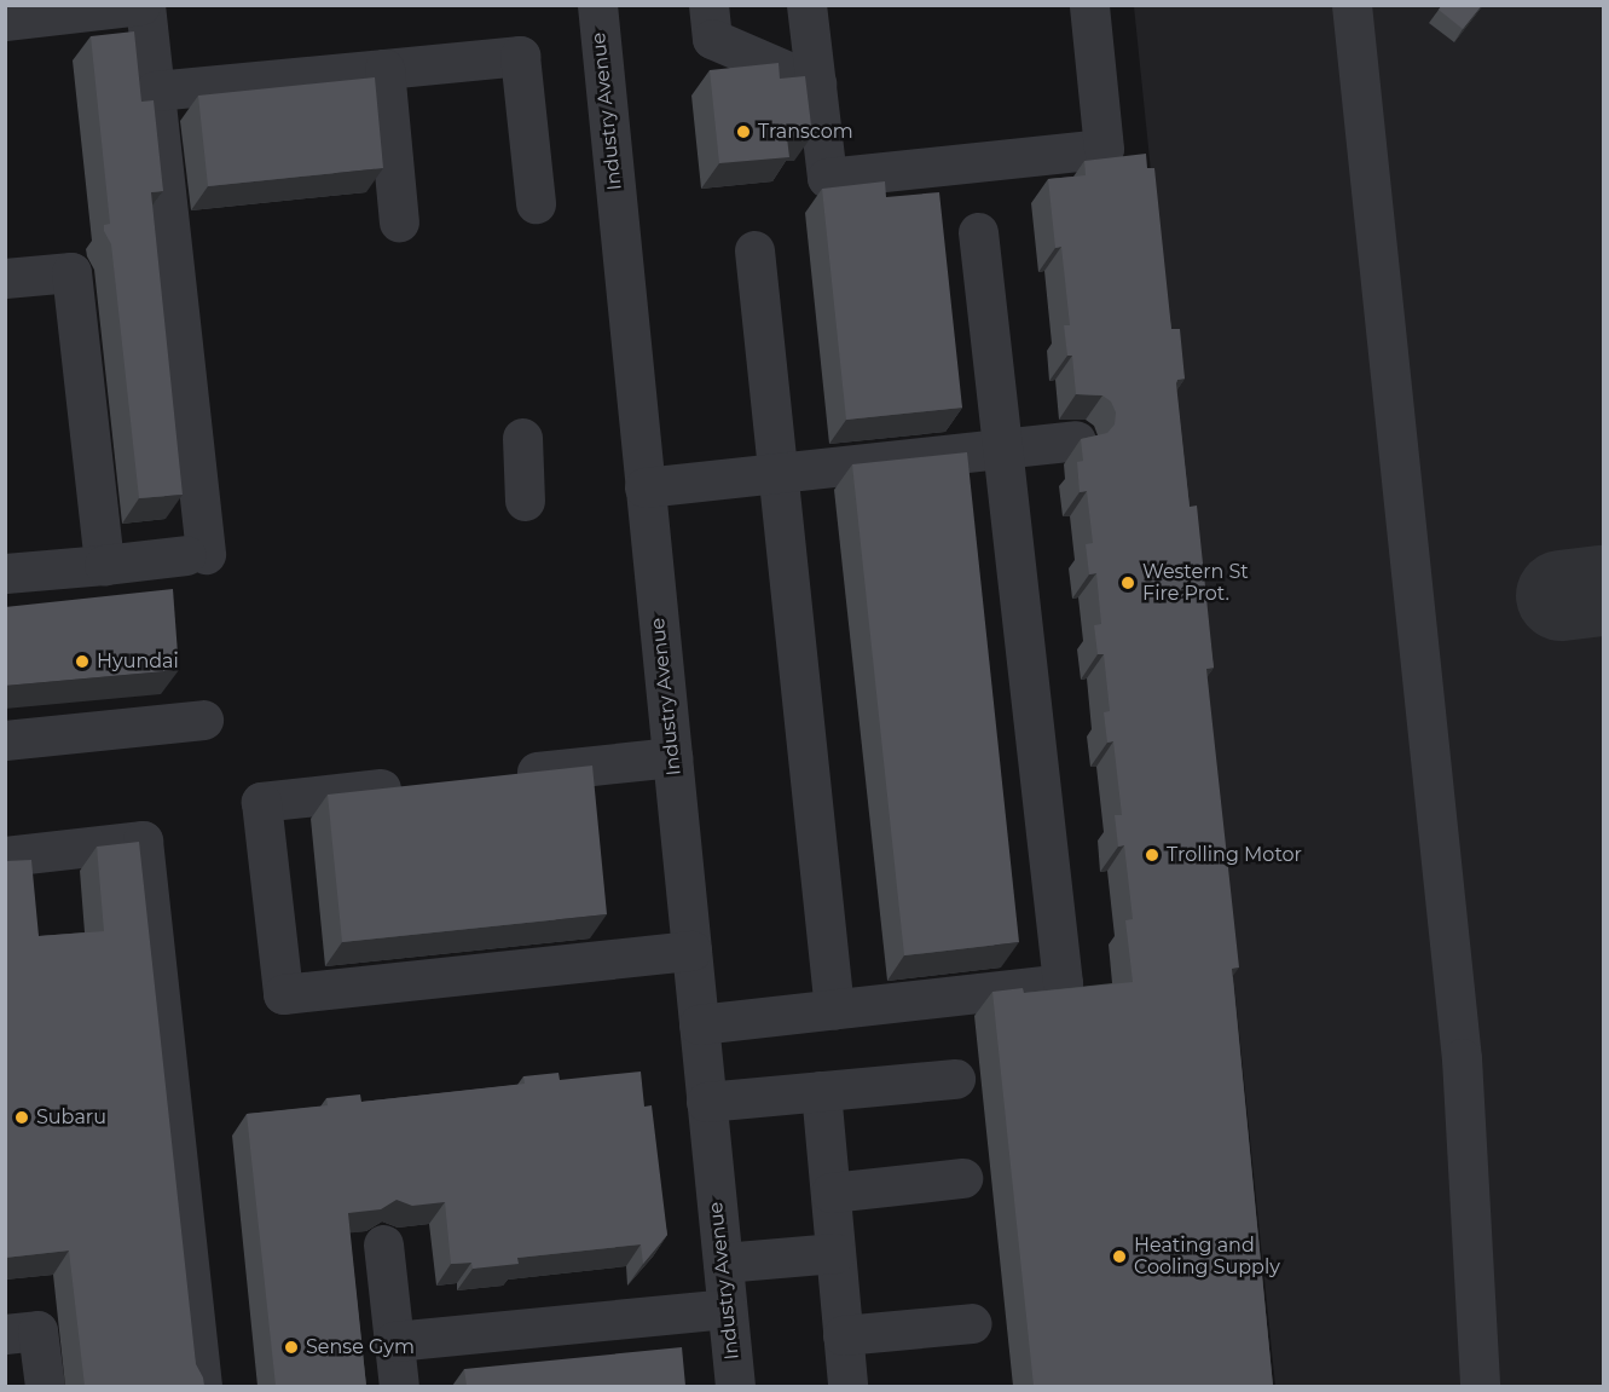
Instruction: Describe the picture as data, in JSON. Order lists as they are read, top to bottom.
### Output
{
  "streets": {
    "street": ["Industry Avenue"]
  },
  "places": [
    "Transcom",
    "Western St Fire Prot.",
    "Hyundai",
    "Trolling Motor",
    "Subaru",
    "Heating and Cooling Supply",
    "Sense Gym"
  ]
}
